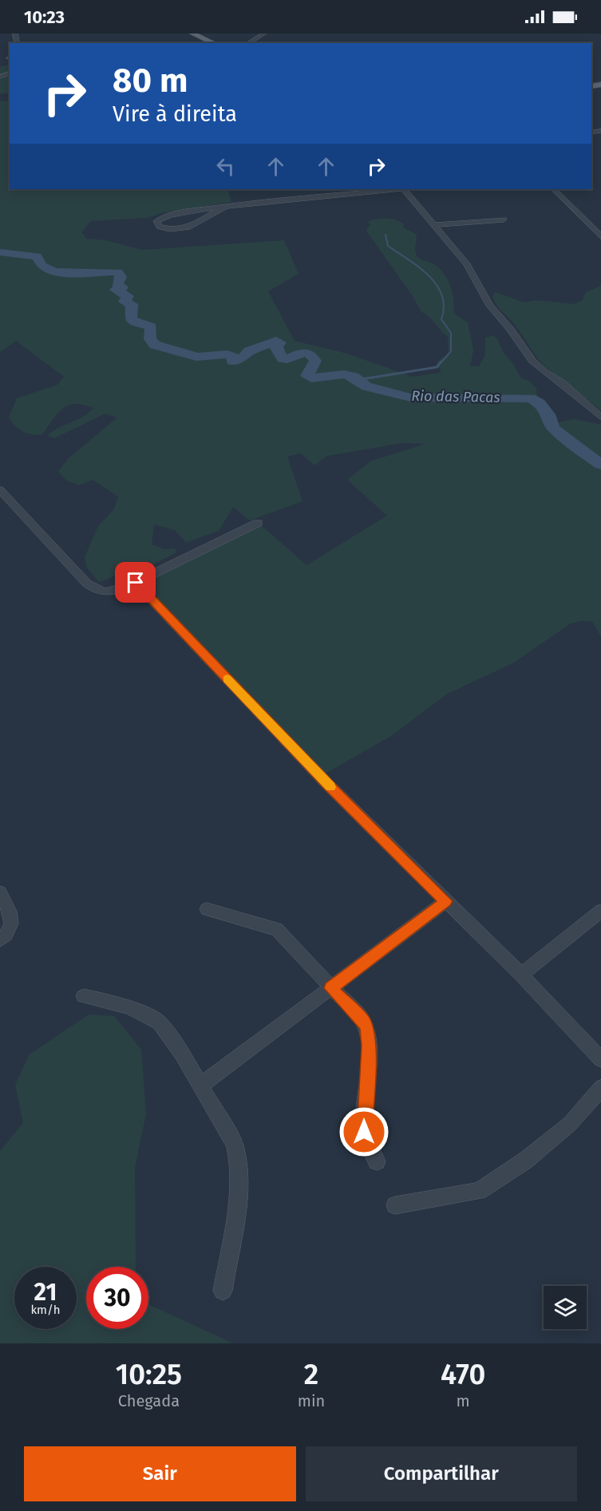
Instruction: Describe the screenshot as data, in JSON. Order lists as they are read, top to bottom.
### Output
{
  "water": ["Rio das Pacas"],
  "page": {
    "status": "10:23",
    "turn": ["80 m", "Vire à direita"],
    "speed": "21 km/h",
    "limit": "30",
    "eta": [
      "10:25",
      "Chegada",
      "2",
      "min",
      "470",
      "m"
    ],
    "buttons": ["Sair", "Compartilhar"]
  }
}
